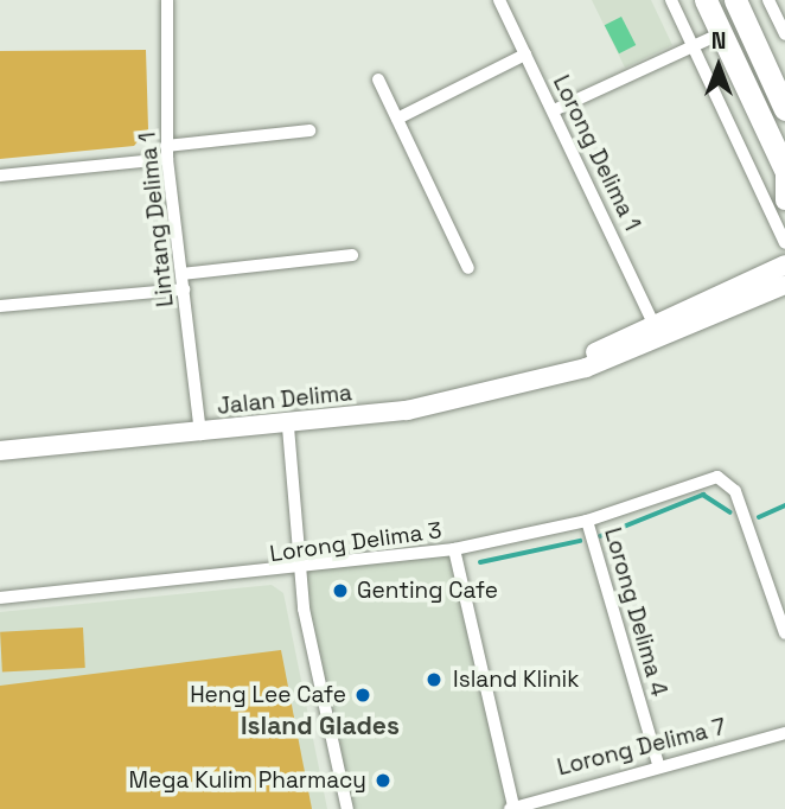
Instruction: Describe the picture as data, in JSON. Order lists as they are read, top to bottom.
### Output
{
  "streets": {
    "street": [
      "Lorong Delima 1",
      "Lintang Delima 1",
      "Jalan Delima",
      "Lorong Delima 3",
      "Lorong Delima 4",
      "Lorong Delima 7"
    ]
  },
  "crossings": [
    ["Lorong Delima 1", "Jalan Delima"],
    ["Lintang Delima 1", "Jalan Delima"],
    ["Lorong Delima 3", "Lorong Delima 4"],
    ["Lorong Delima 4", "Lorong Delima 7"]
  ],
  "districts": ["Island Glades"],
  "places": [
    "Genting Cafe",
    "Island Klinik",
    "Heng Lee Cafe",
    "Mega Kulim Pharmacy"
  ],
  "north": "top"
}
